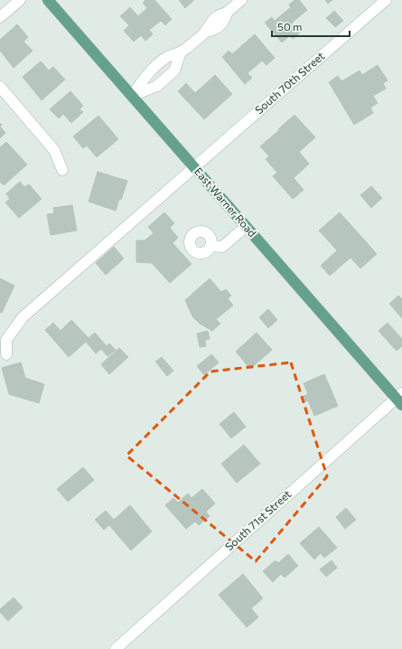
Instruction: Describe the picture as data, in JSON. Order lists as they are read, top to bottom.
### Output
{
  "streets": {
    "main road": ["East Warner Road"],
    "street": ["South 70th Street", "South 71st Street"]
  },
  "crossings": [
    ["South 70th Street", "East Warner Road"],
    ["East Warner Road", "South 71st Street"]
  ],
  "scale_bar": "50 m"
}
